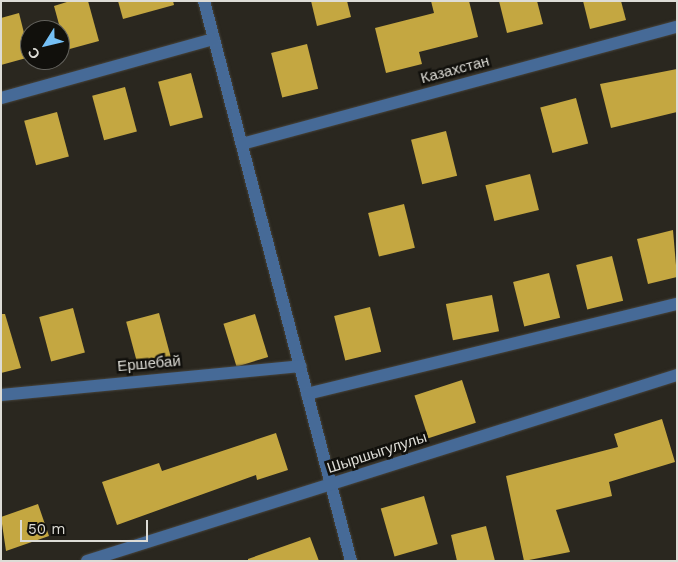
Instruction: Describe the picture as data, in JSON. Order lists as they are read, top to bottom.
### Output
{
  "streets": {
    "street": ["Казахстан", "Ершебай", "Шыршыгулулы"]
  },
  "scale_bar": "50 m",
  "north": "bottom left"
}
